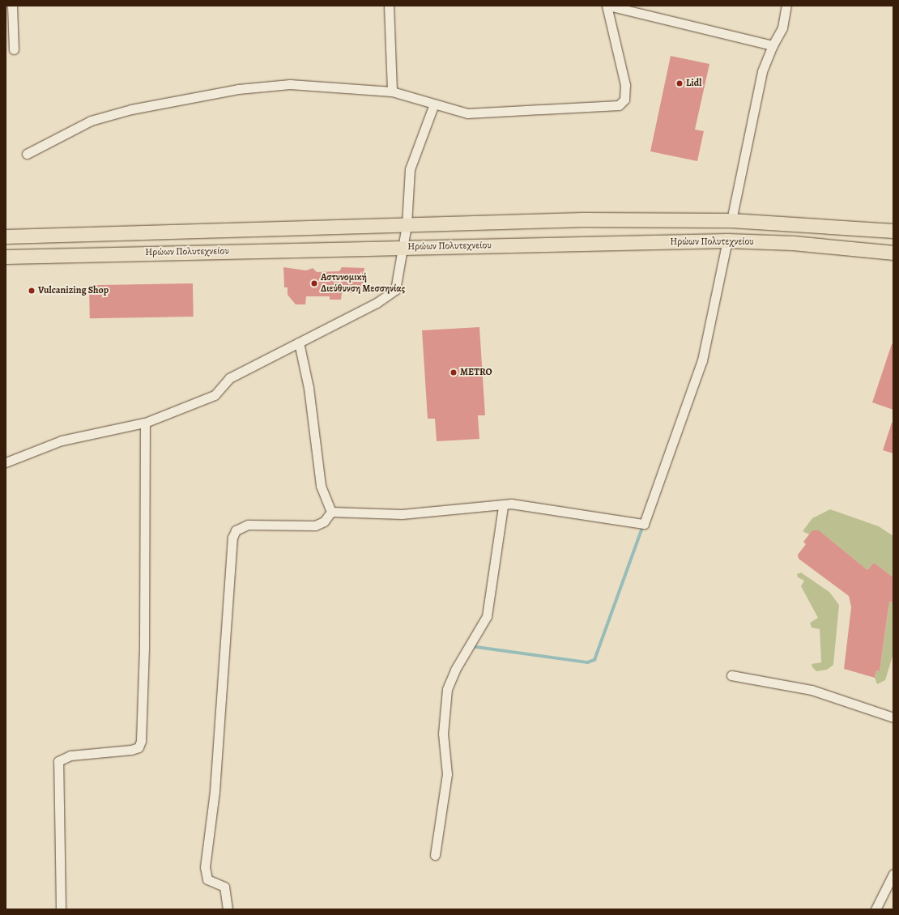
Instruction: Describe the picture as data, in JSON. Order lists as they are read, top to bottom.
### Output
{
  "streets": {
    "main road": ["Ηρώων Πολυτεχνείου"]
  },
  "places": [
    "Lidl",
    "Αστυνομική Διεύθυνση Μεσσηνίας",
    "Vulcanizing Shop",
    "METRO"
  ]
}
